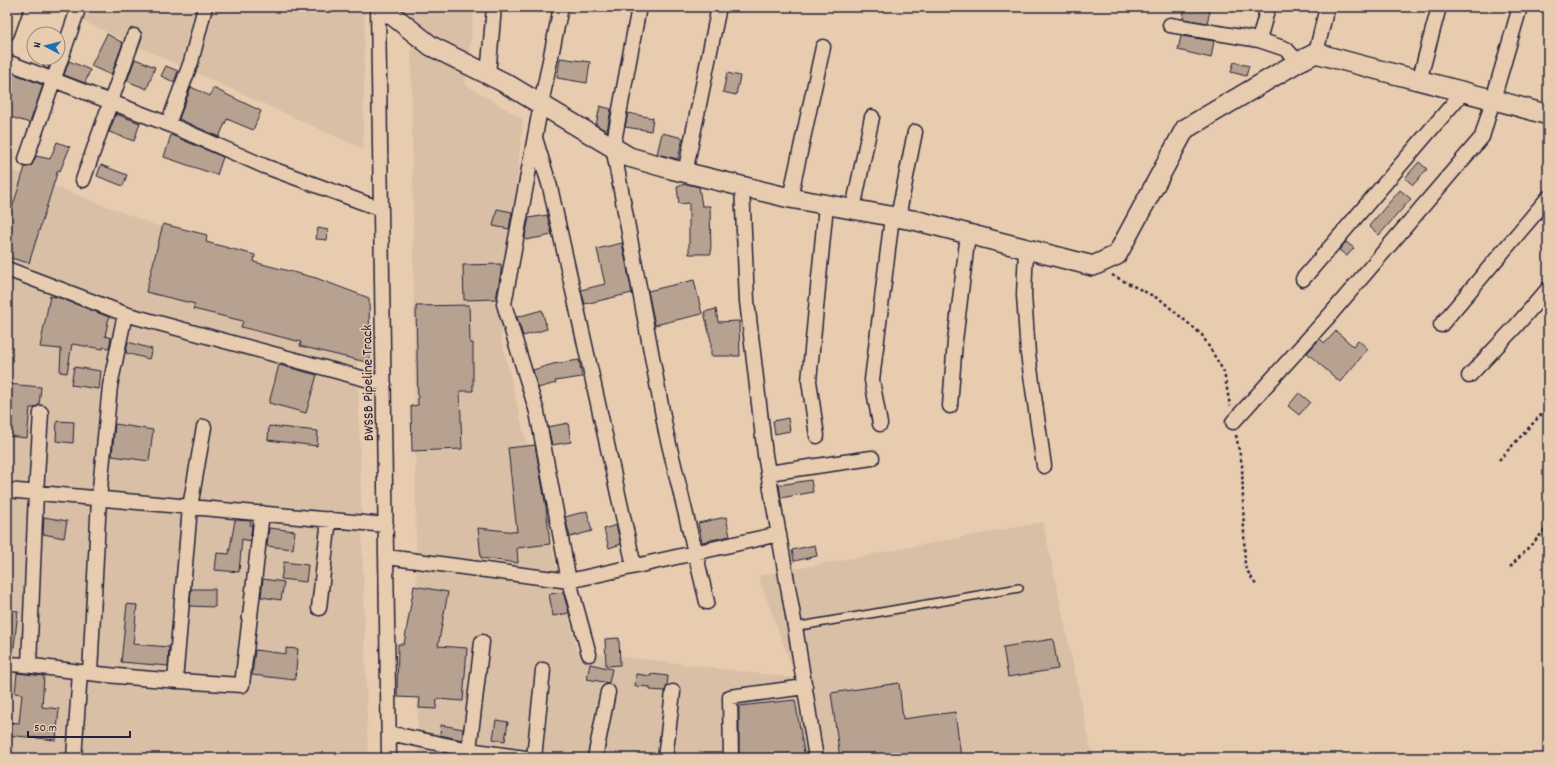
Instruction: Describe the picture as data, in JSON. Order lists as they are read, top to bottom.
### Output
{
  "streets": {
    "street": ["BWSSB Pipeline Track"]
  },
  "scale_bar": "50 m",
  "north": "left"
}
